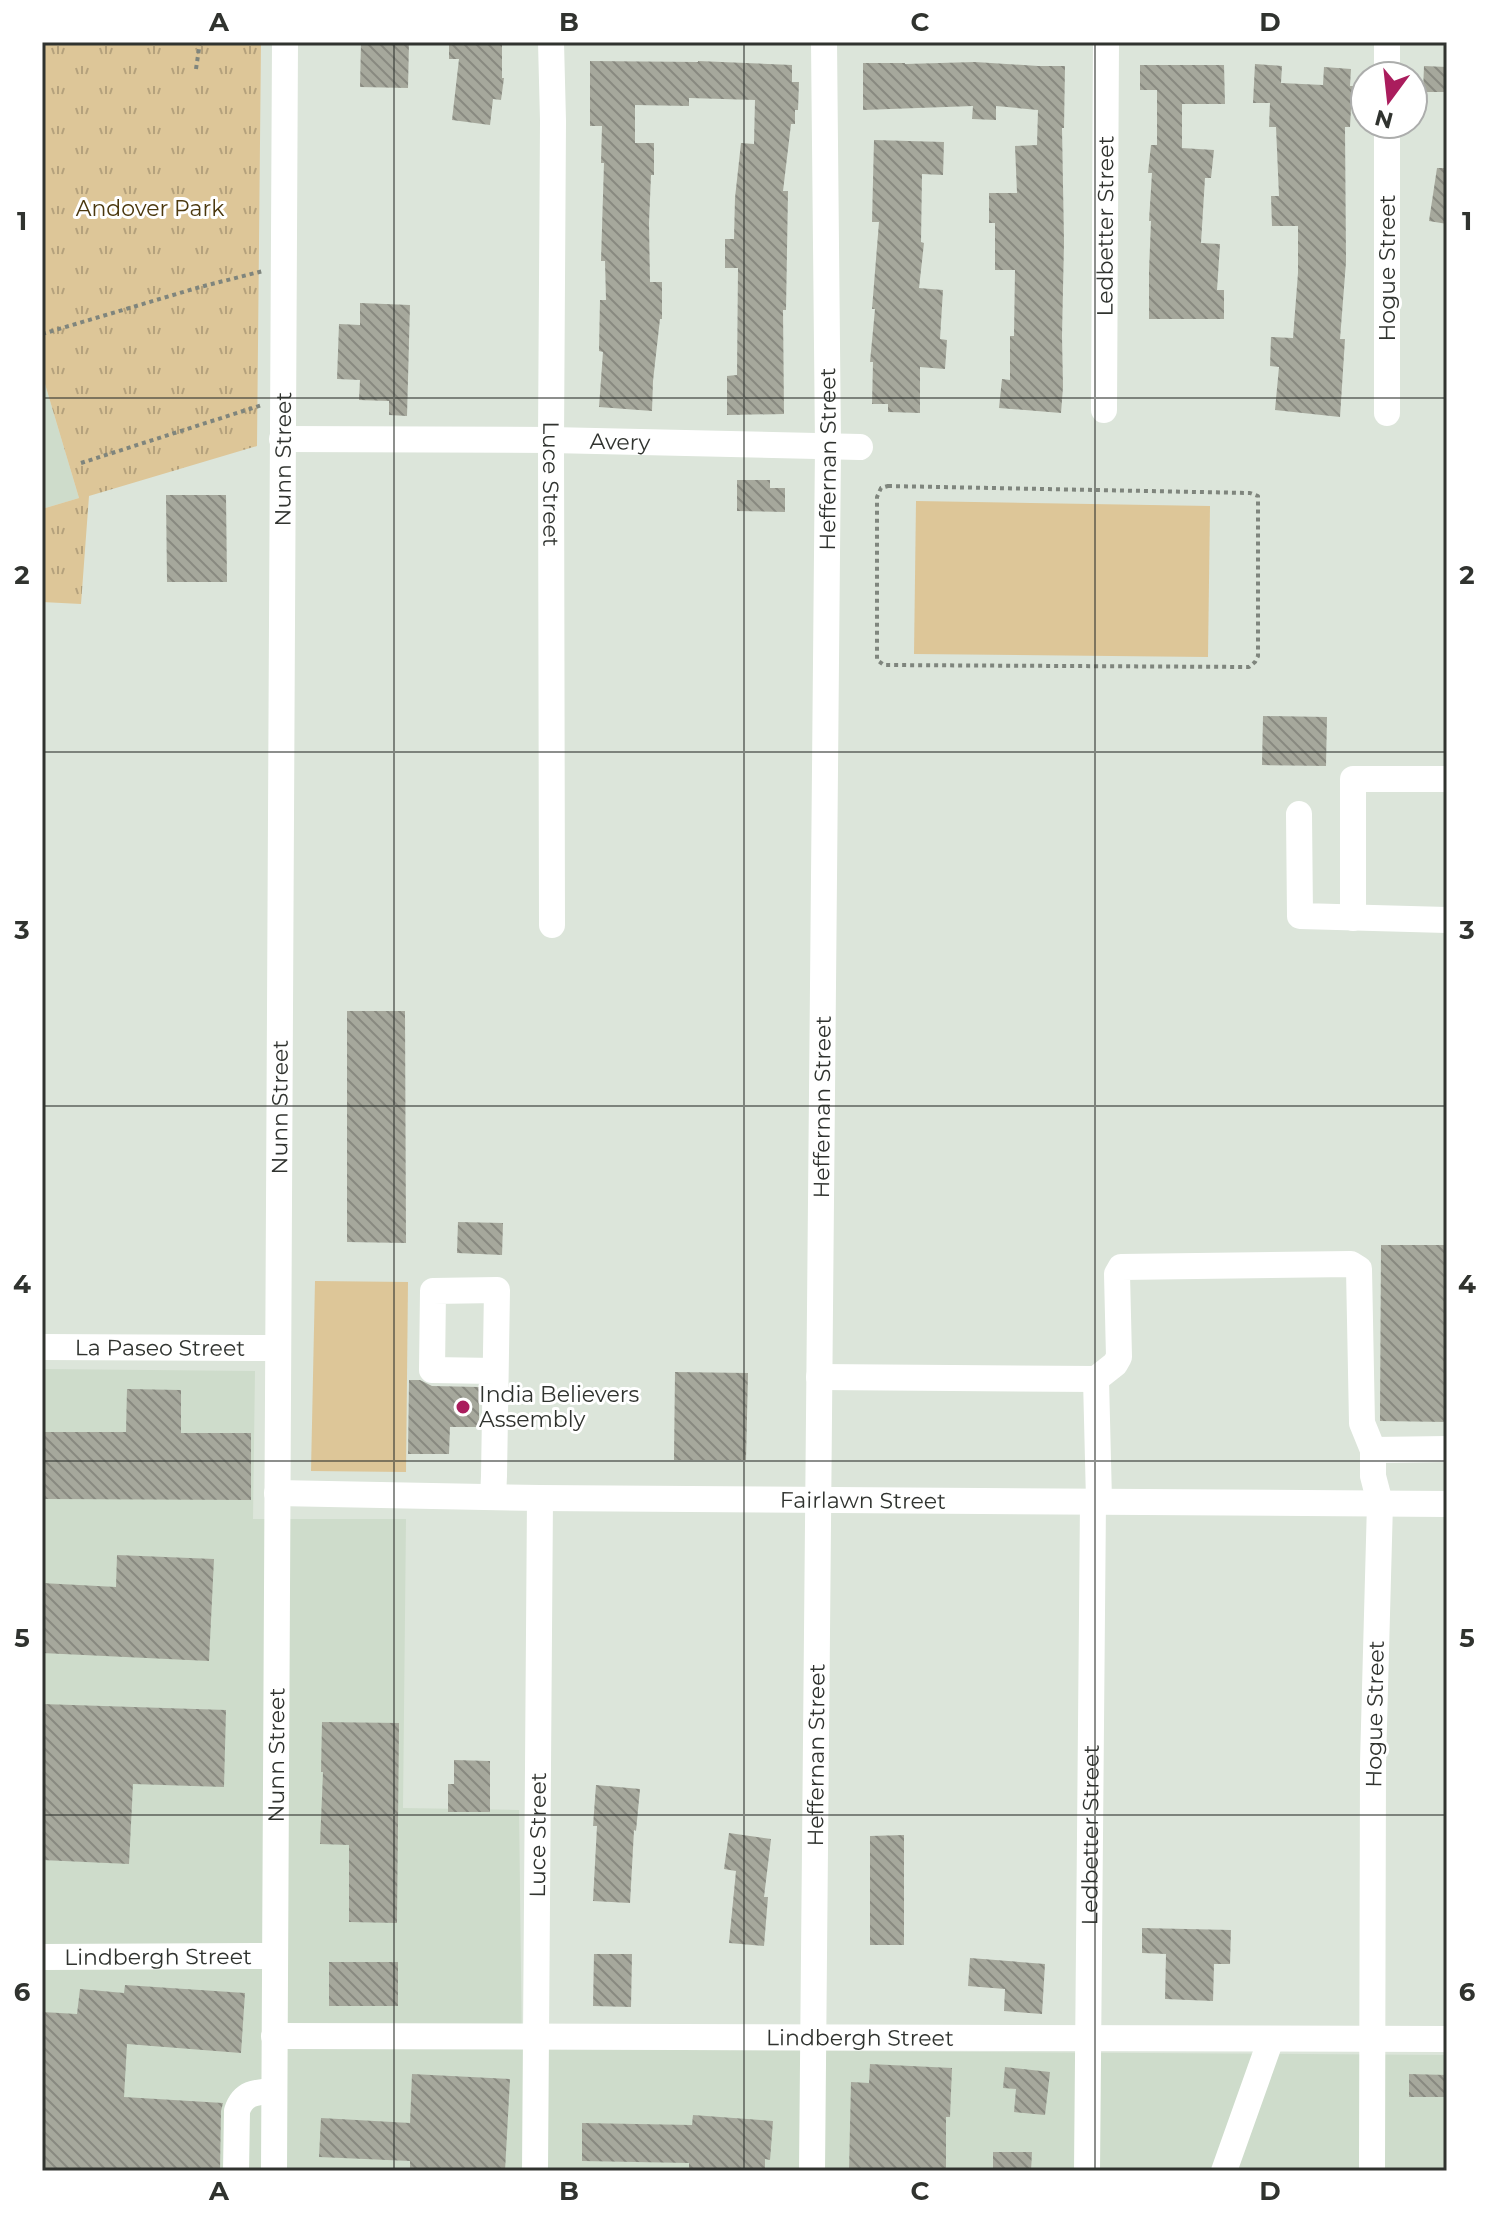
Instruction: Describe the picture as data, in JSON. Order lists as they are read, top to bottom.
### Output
{
  "streets": {
    "street": [
      "Ledbetter Street",
      "Hogue Street",
      "Avery",
      "Nunn Street",
      "Heffernan Street",
      "Luce Street",
      "La Paseo Street",
      "Fairlawn Street",
      "Lindbergh Street"
    ]
  },
  "crossings": [
    ["Ledbetter Street", "Hogue Street"],
    ["Ledbetter Street", "Fairlawn Street"],
    ["Ledbetter Street", "Lindbergh Street"],
    ["Hogue Street", "Fairlawn Street"],
    ["Hogue Street", "Lindbergh Street"],
    ["Avery", "Nunn Street"],
    ["Avery", "Heffernan Street"],
    ["Avery", "Luce Street"],
    ["Nunn Street", "La Paseo Street"],
    ["Nunn Street", "Fairlawn Street"],
    ["Nunn Street", "Lindbergh Street"],
    ["Heffernan Street", "Fairlawn Street"],
    ["Heffernan Street", "Lindbergh Street"],
    ["Luce Street", "Fairlawn Street"],
    ["Luce Street", "Lindbergh Street"]
  ],
  "parks": ["Andover Park"],
  "places": ["India Believers Assembly"],
  "north": "bottom",
  "grid": {
    "columns": [
      "A",
      "B",
      "C",
      "D"
    ],
    "rows": [
      "1",
      "2",
      "3",
      "4",
      "5",
      "6"
    ]
  }
}
